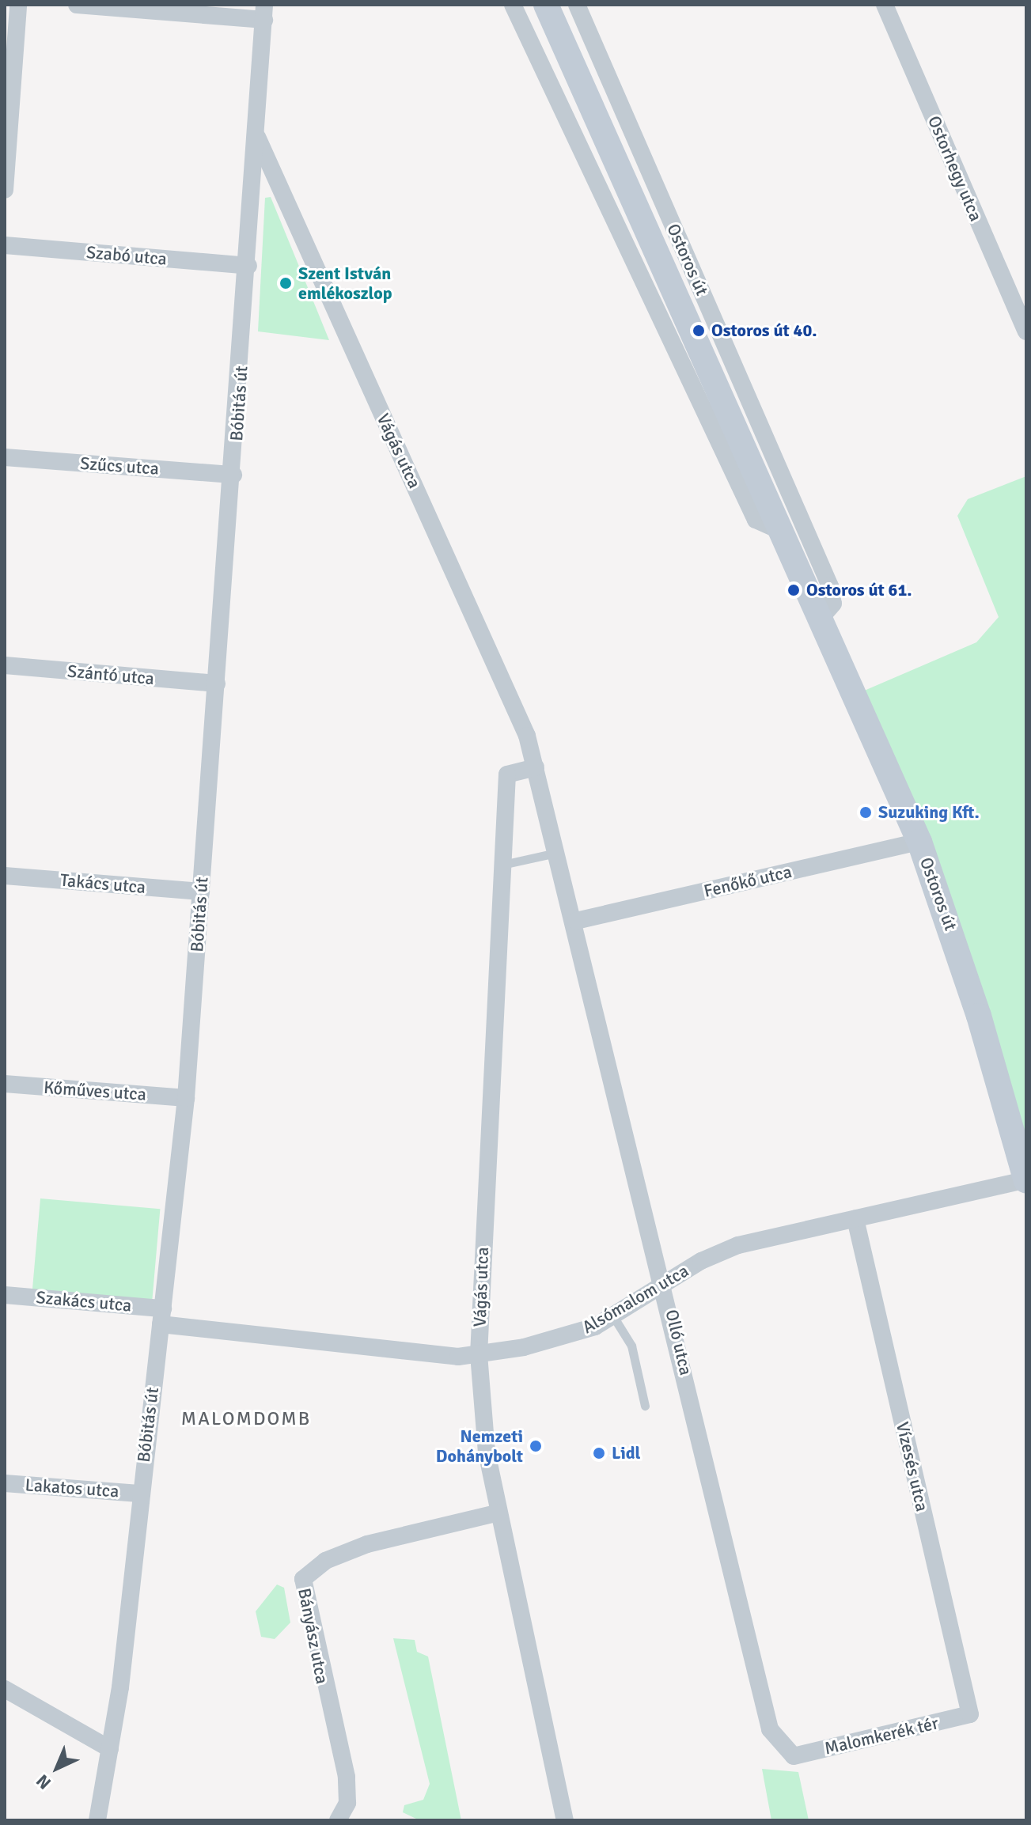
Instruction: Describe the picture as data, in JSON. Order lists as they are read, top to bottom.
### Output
{
  "streets": {
    "main road": ["Ostoros út"],
    "street": [
      "Ostorhegy utca",
      "Szabó utca",
      "Bóbitás út",
      "Vágás utca",
      "Szűcs utca",
      "Szántó utca",
      "Fenőkő utca",
      "Takács utca",
      "Kőműves utca",
      "Alsómalom utca",
      "Szakács utca",
      "Olló utca",
      "Vízesés utca",
      "Lakatos utca",
      "Bányász utca",
      "Malomkerék tér"
    ]
  },
  "crossings": [
    ["Szabó utca", "Bóbitás út"],
    ["Ostoros út", "Fenőkő utca"],
    ["Ostoros út", "Alsómalom utca"],
    ["Bóbitás út", "Vágás utca"],
    ["Bóbitás út", "Szűcs utca"],
    ["Bóbitás út", "Szántó utca"],
    ["Bóbitás út", "Takács utca"],
    ["Bóbitás út", "Kőműves utca"],
    ["Bóbitás út", "Alsómalom utca"],
    ["Bóbitás út", "Szakács utca"],
    ["Bóbitás út", "Lakatos utca"],
    ["Vágás utca", "Fenőkő utca"],
    ["Vágás utca", "Alsómalom utca"],
    ["Vágás utca", "Olló utca"],
    ["Vágás utca", "Bányász utca"],
    ["Fenőkő utca", "Olló utca"],
    ["Alsómalom utca", "Szakács utca"],
    ["Alsómalom utca", "Olló utca"],
    ["Alsómalom utca", "Vízesés utca"],
    ["Olló utca", "Malomkerék tér"],
    ["Vízesés utca", "Malomkerék tér"]
  ],
  "districts": ["MALOMDOMB"],
  "places": [
    "Szent István emlékoszlop",
    "Ostoros út 40.",
    "Ostoros út 61.",
    "Suzuking Kft.",
    "Nemzeti Dohánybolt",
    "Lidl"
  ],
  "north": "bottom left"
}
